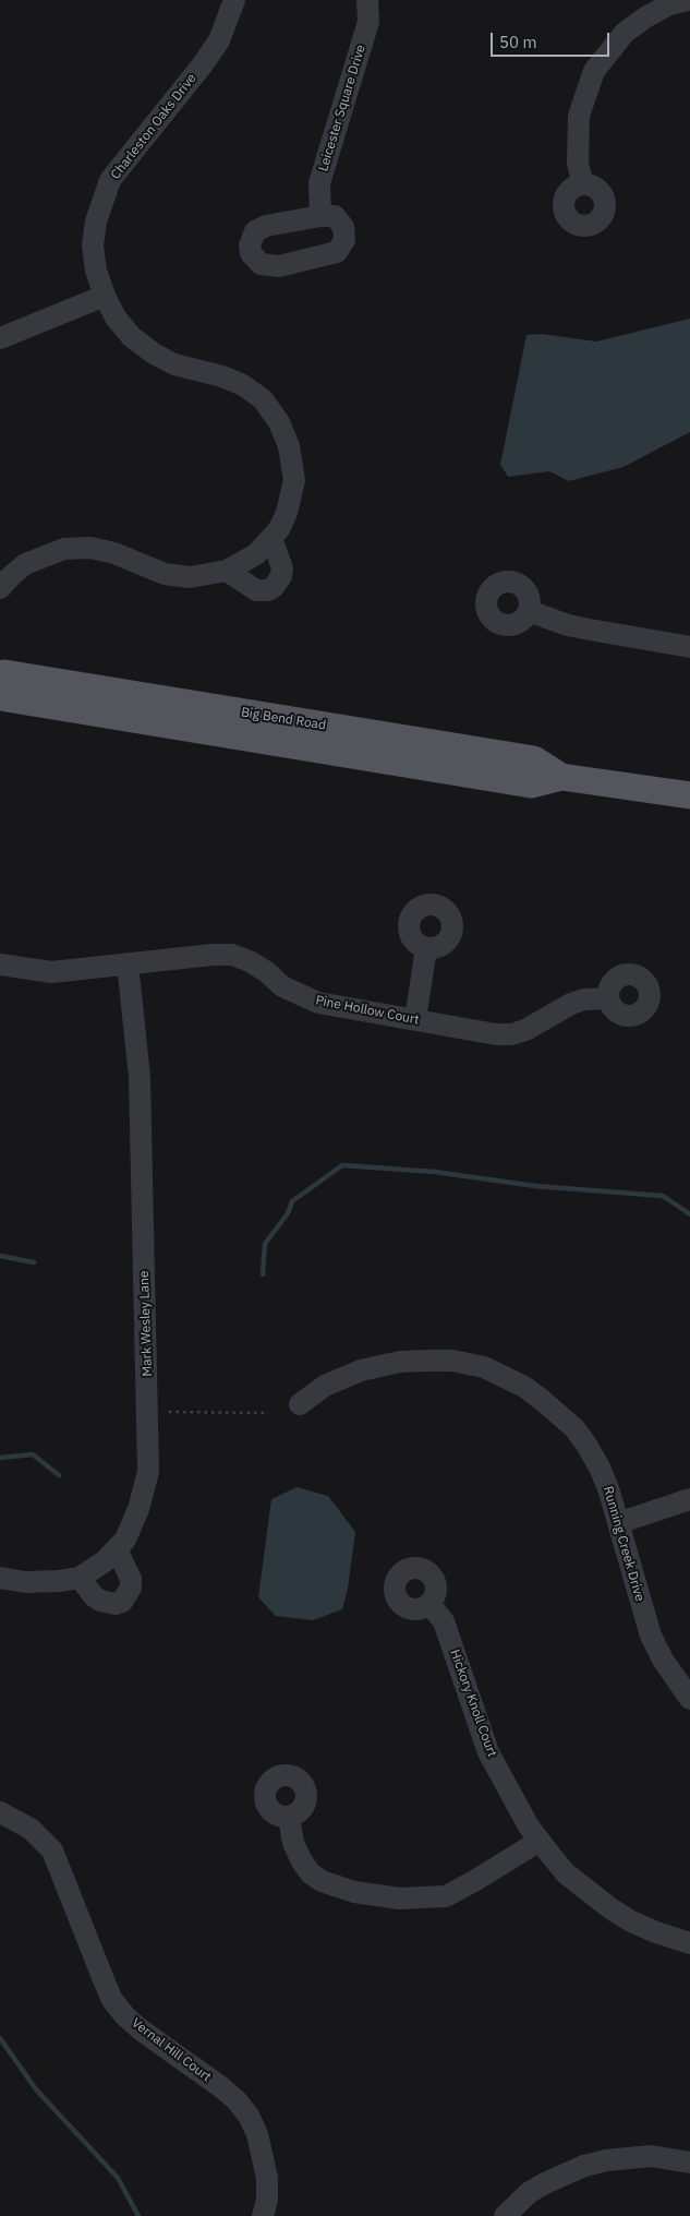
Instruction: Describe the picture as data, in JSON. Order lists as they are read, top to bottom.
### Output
{
  "streets": {
    "main road": ["Big Bend Road"],
    "street": [
      "Leicester Square Drive",
      "Charleston Oaks Drive",
      "Pine Hollow Court",
      "Mark Wesley Lane",
      "Running Creek Drive",
      "Hickory Knoll Court",
      "Vernal Hill Court"
    ]
  },
  "crossings": [
    ["Pine Hollow Court", "Mark Wesley Lane"]
  ],
  "scale_bar": "50 m"
}
